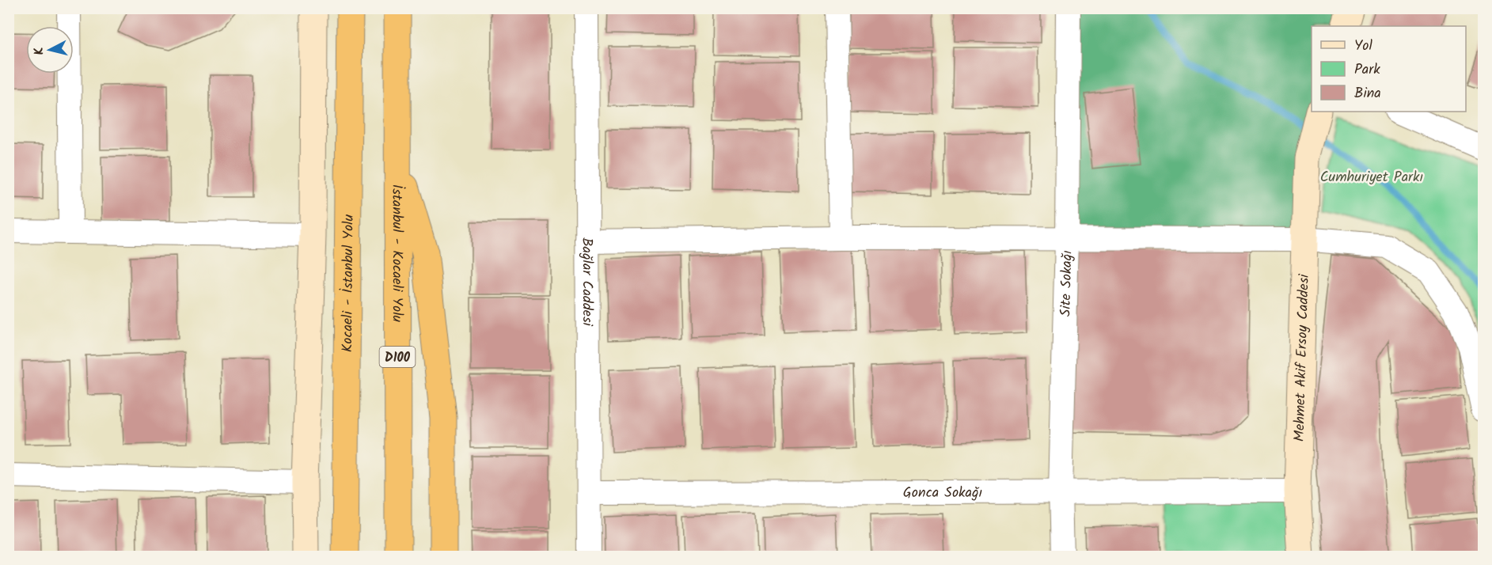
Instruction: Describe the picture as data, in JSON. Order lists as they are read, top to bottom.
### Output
{
  "streets": {
    "highway": ["İstanbul - Kocaeli Yolu", "Kocaeli - İstanbul Yolu", "D100"],
    "main road": ["Mehmet Akif Ersoy Caddesi"],
    "street": ["Bağlar Caddesi", "Site Sokağı", "Gonca Sokağı"]
  },
  "crossings": [
    ["Bağlar Caddesi", "Gonca Sokağı"],
    ["Site Sokağı", "Gonca Sokağı"],
    ["Mehmet Akif Ersoy Caddesi", "Gonca Sokağı"]
  ],
  "parks": ["Cumhuriyet Parkı"],
  "legend": ["Yol", "Park", "Bina"],
  "north": "left"
}
